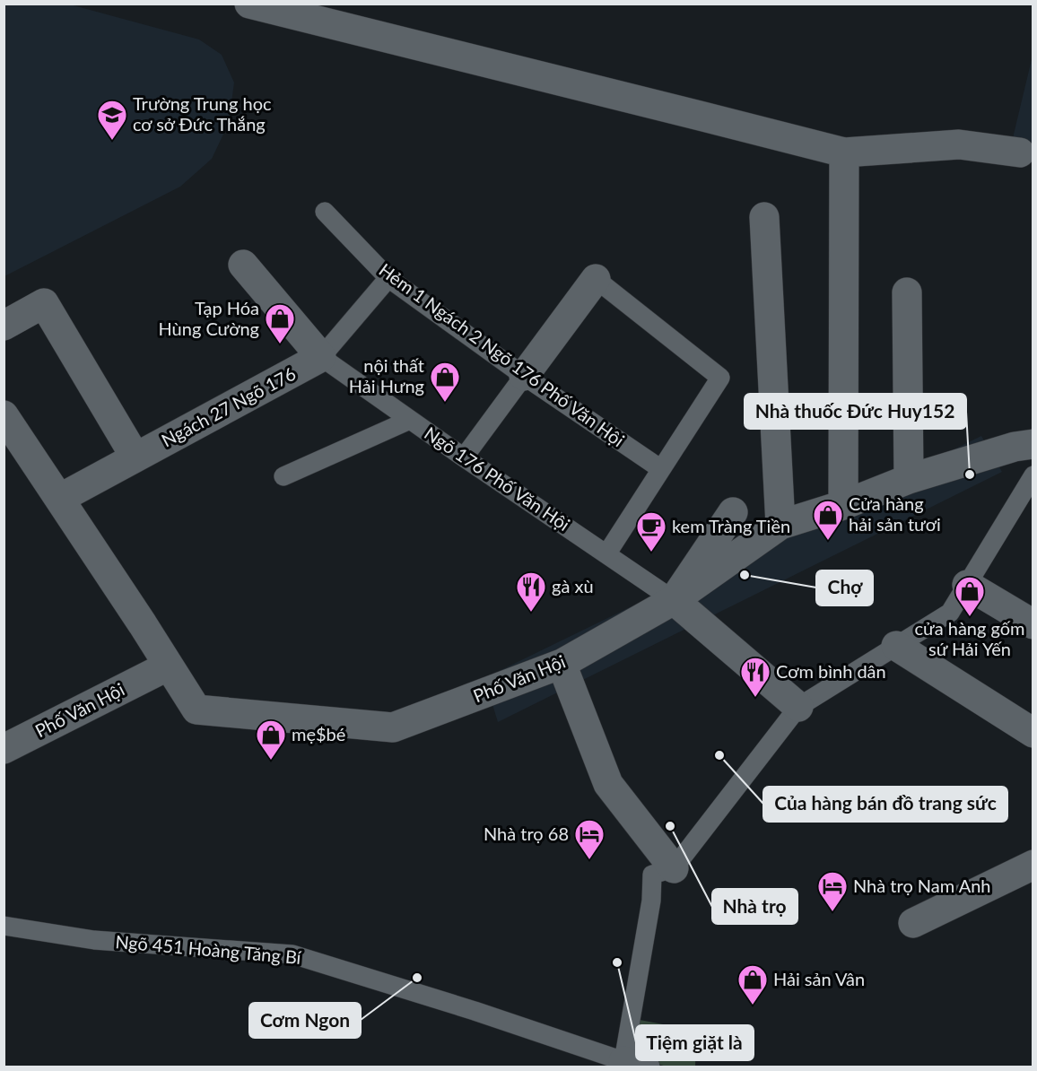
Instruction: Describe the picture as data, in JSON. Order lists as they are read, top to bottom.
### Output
{
  "streets": {
    "street": ["Ngách 27 Ngõ 176", "Phố Văn Hội"],
    "lane": ["Hẻm 1 Ngách 2 Ngõ 176 Phố Văn Hội", "Ngõ 176 Phố Văn Hội", "Ngõ 451 Hoàng Tăng Bí"]
  },
  "crossings": [
    ["Ngách 27 Ngõ 176", "Ngõ 176 Phố Văn Hội"],
    ["Ngõ 176 Phố Văn Hội", "Phố Văn Hội"]
  ],
  "places": {
    "school or university": ["Trường Trung học cơ sở Đức Thắng"],
    "shop": [
      "Tạp Hóa Hùng Cường",
      "nội thất Hải Hưng",
      "Cửa hàng hải sản tươi",
      "cửa hàng gốm sứ Hải Yến",
      "mẹ$bé",
      "Hải sản Vân"
    ],
    "other": [
      "Nhà thuốc Đức Huy152",
      "Chợ",
      "Của hàng bán đồ trang sức",
      "Nhà trọ",
      "Tiệm giặt là",
      "Cơm Ngon"
    ],
    "cafe": ["kem Tràng Tiền"],
    "restaurant": ["gà xù", "Cơm bình dân"],
    "hotel": ["Nhà trọ 68", "Nhà trọ Nam Anh"]
  }
}
